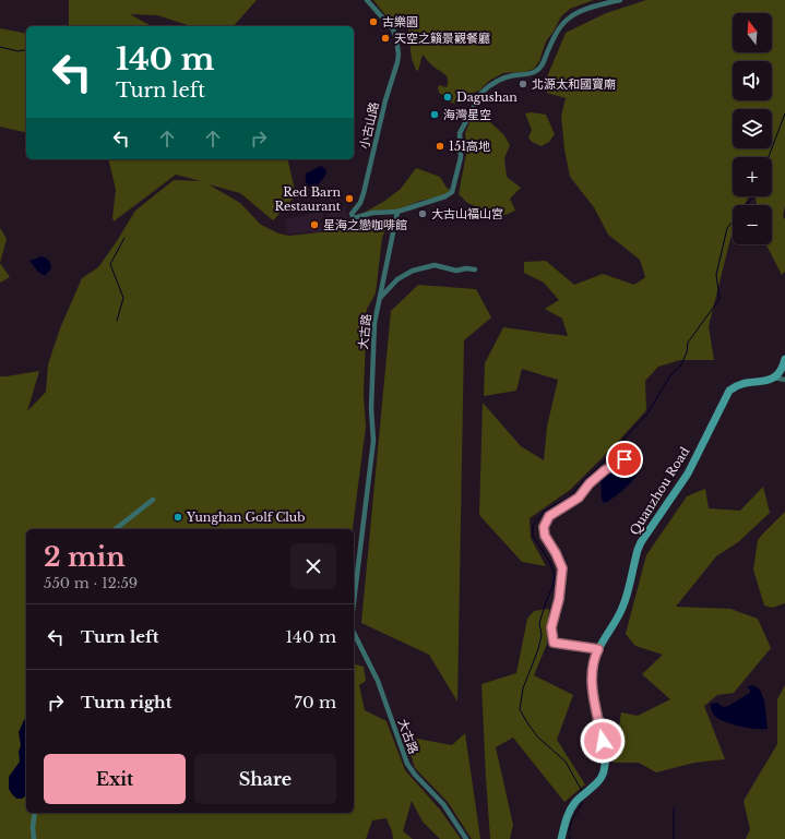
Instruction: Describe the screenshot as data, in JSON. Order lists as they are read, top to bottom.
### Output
{
  "streets": {
    "street": ["小古山路", "大古路", "Quanzhou Road"]
  },
  "crossings": [
    ["小古山路", "大古路"]
  ],
  "places": [
    "古樂園",
    "天空之籟景觀餐廳",
    "北源太和國寶廟",
    "Dagushan",
    "海灣星空",
    "151高地",
    "Red Barn Restaurant",
    "大古山福山宮",
    "星海之戀咖啡館",
    "Yunghan Golf Club"
  ],
  "north": "top",
  "page": {
    "map_buttons": ["+", "−"],
    "turn": ["140 m", "Turn left"],
    "heading": ["2 min", "550 m · 12:59"],
    "list": [
      {
        "name": "Turn left",
        "value": "140 m"
      },
      {
        "name": "Turn right",
        "value": "70 m"
      }
    ],
    "buttons": ["Exit", "Share"]
  }
}
